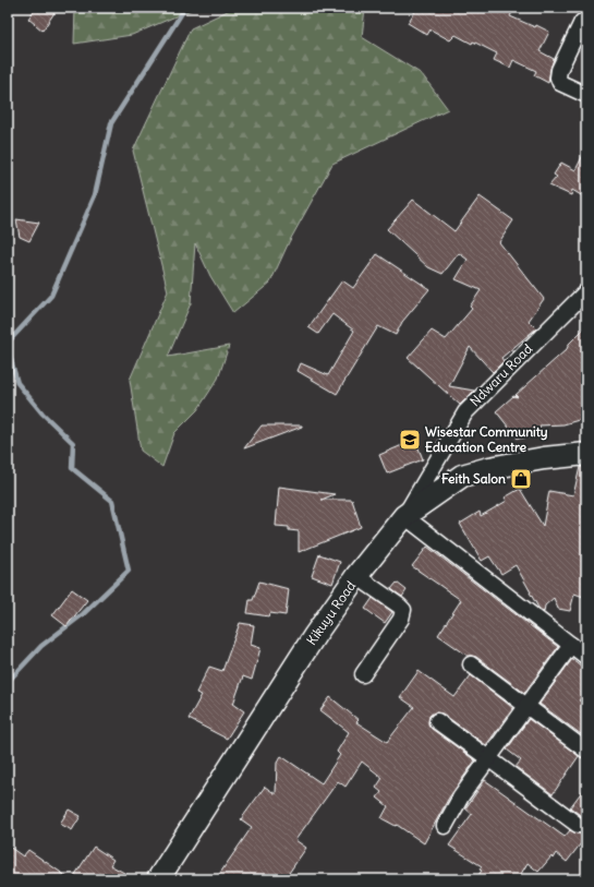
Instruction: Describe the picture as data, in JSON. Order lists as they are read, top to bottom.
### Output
{
  "streets": {
    "main road": ["Kikuyu Road"],
    "street": ["Ndwaru Road"]
  },
  "crossings": [
    ["Ndwaru Road", "Kikuyu Road"]
  ],
  "places": {
    "school or university": ["Wisestar Community Education Centre"],
    "shop": ["Feith Salon"]
  }
}
